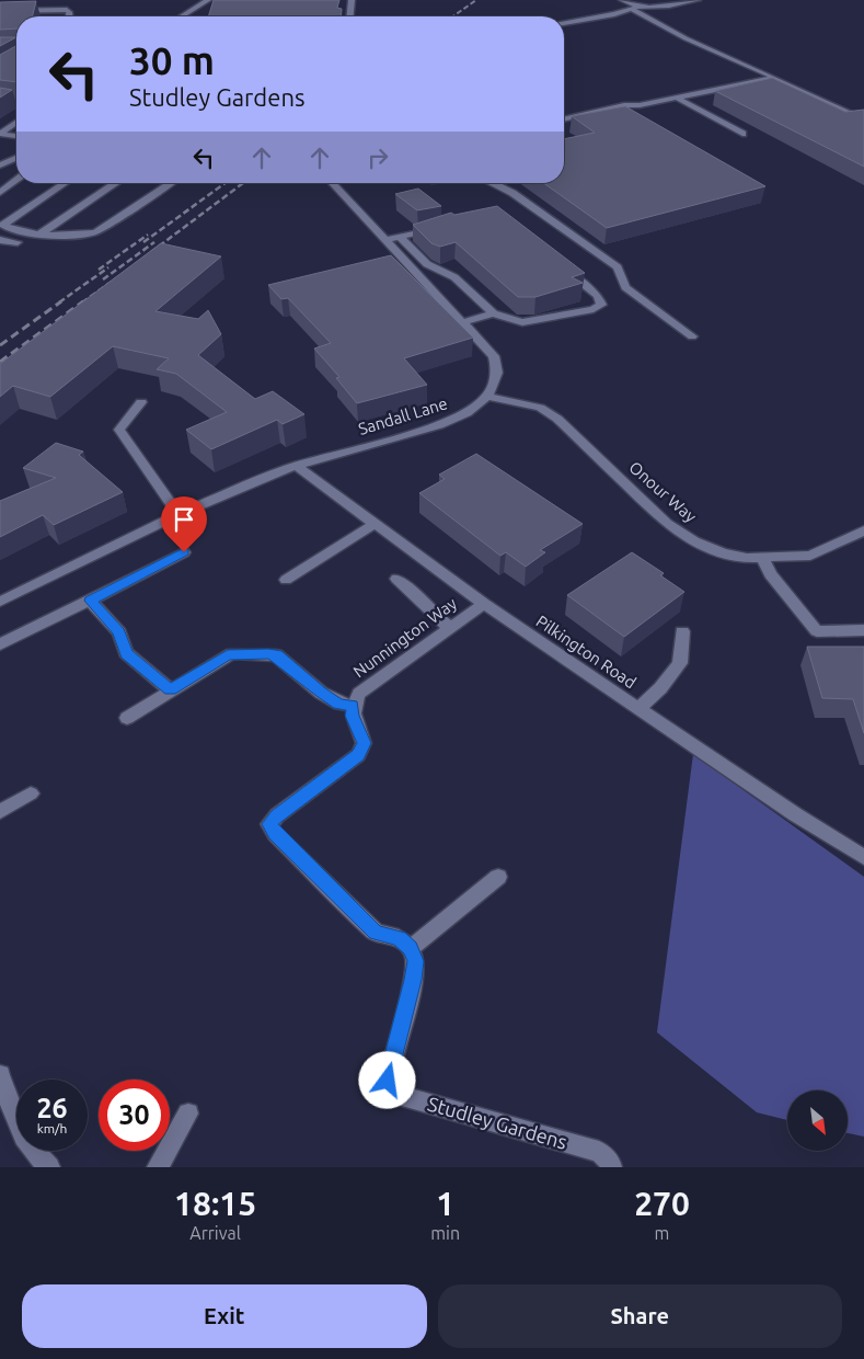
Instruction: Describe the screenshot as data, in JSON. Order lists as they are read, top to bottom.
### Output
{
  "streets": {
    "street": [
      "Sandall Lane",
      "Onour Way",
      "Nunnington Way",
      "Pilkington Road",
      "Studley Gardens"
    ]
  },
  "crossings": [
    ["Sandall Lane", "Onour Way"],
    ["Sandall Lane", "Pilkington Road"],
    ["Nunnington Way", "Pilkington Road"]
  ],
  "north": "bottom right",
  "page": {
    "turn": ["30 m", "Studley Gardens"],
    "speed": "26 km/h",
    "limit": "30",
    "eta": [
      "18:15",
      "Arrival",
      "1",
      "min",
      "270",
      "m"
    ],
    "buttons": ["Exit", "Share"]
  }
}
